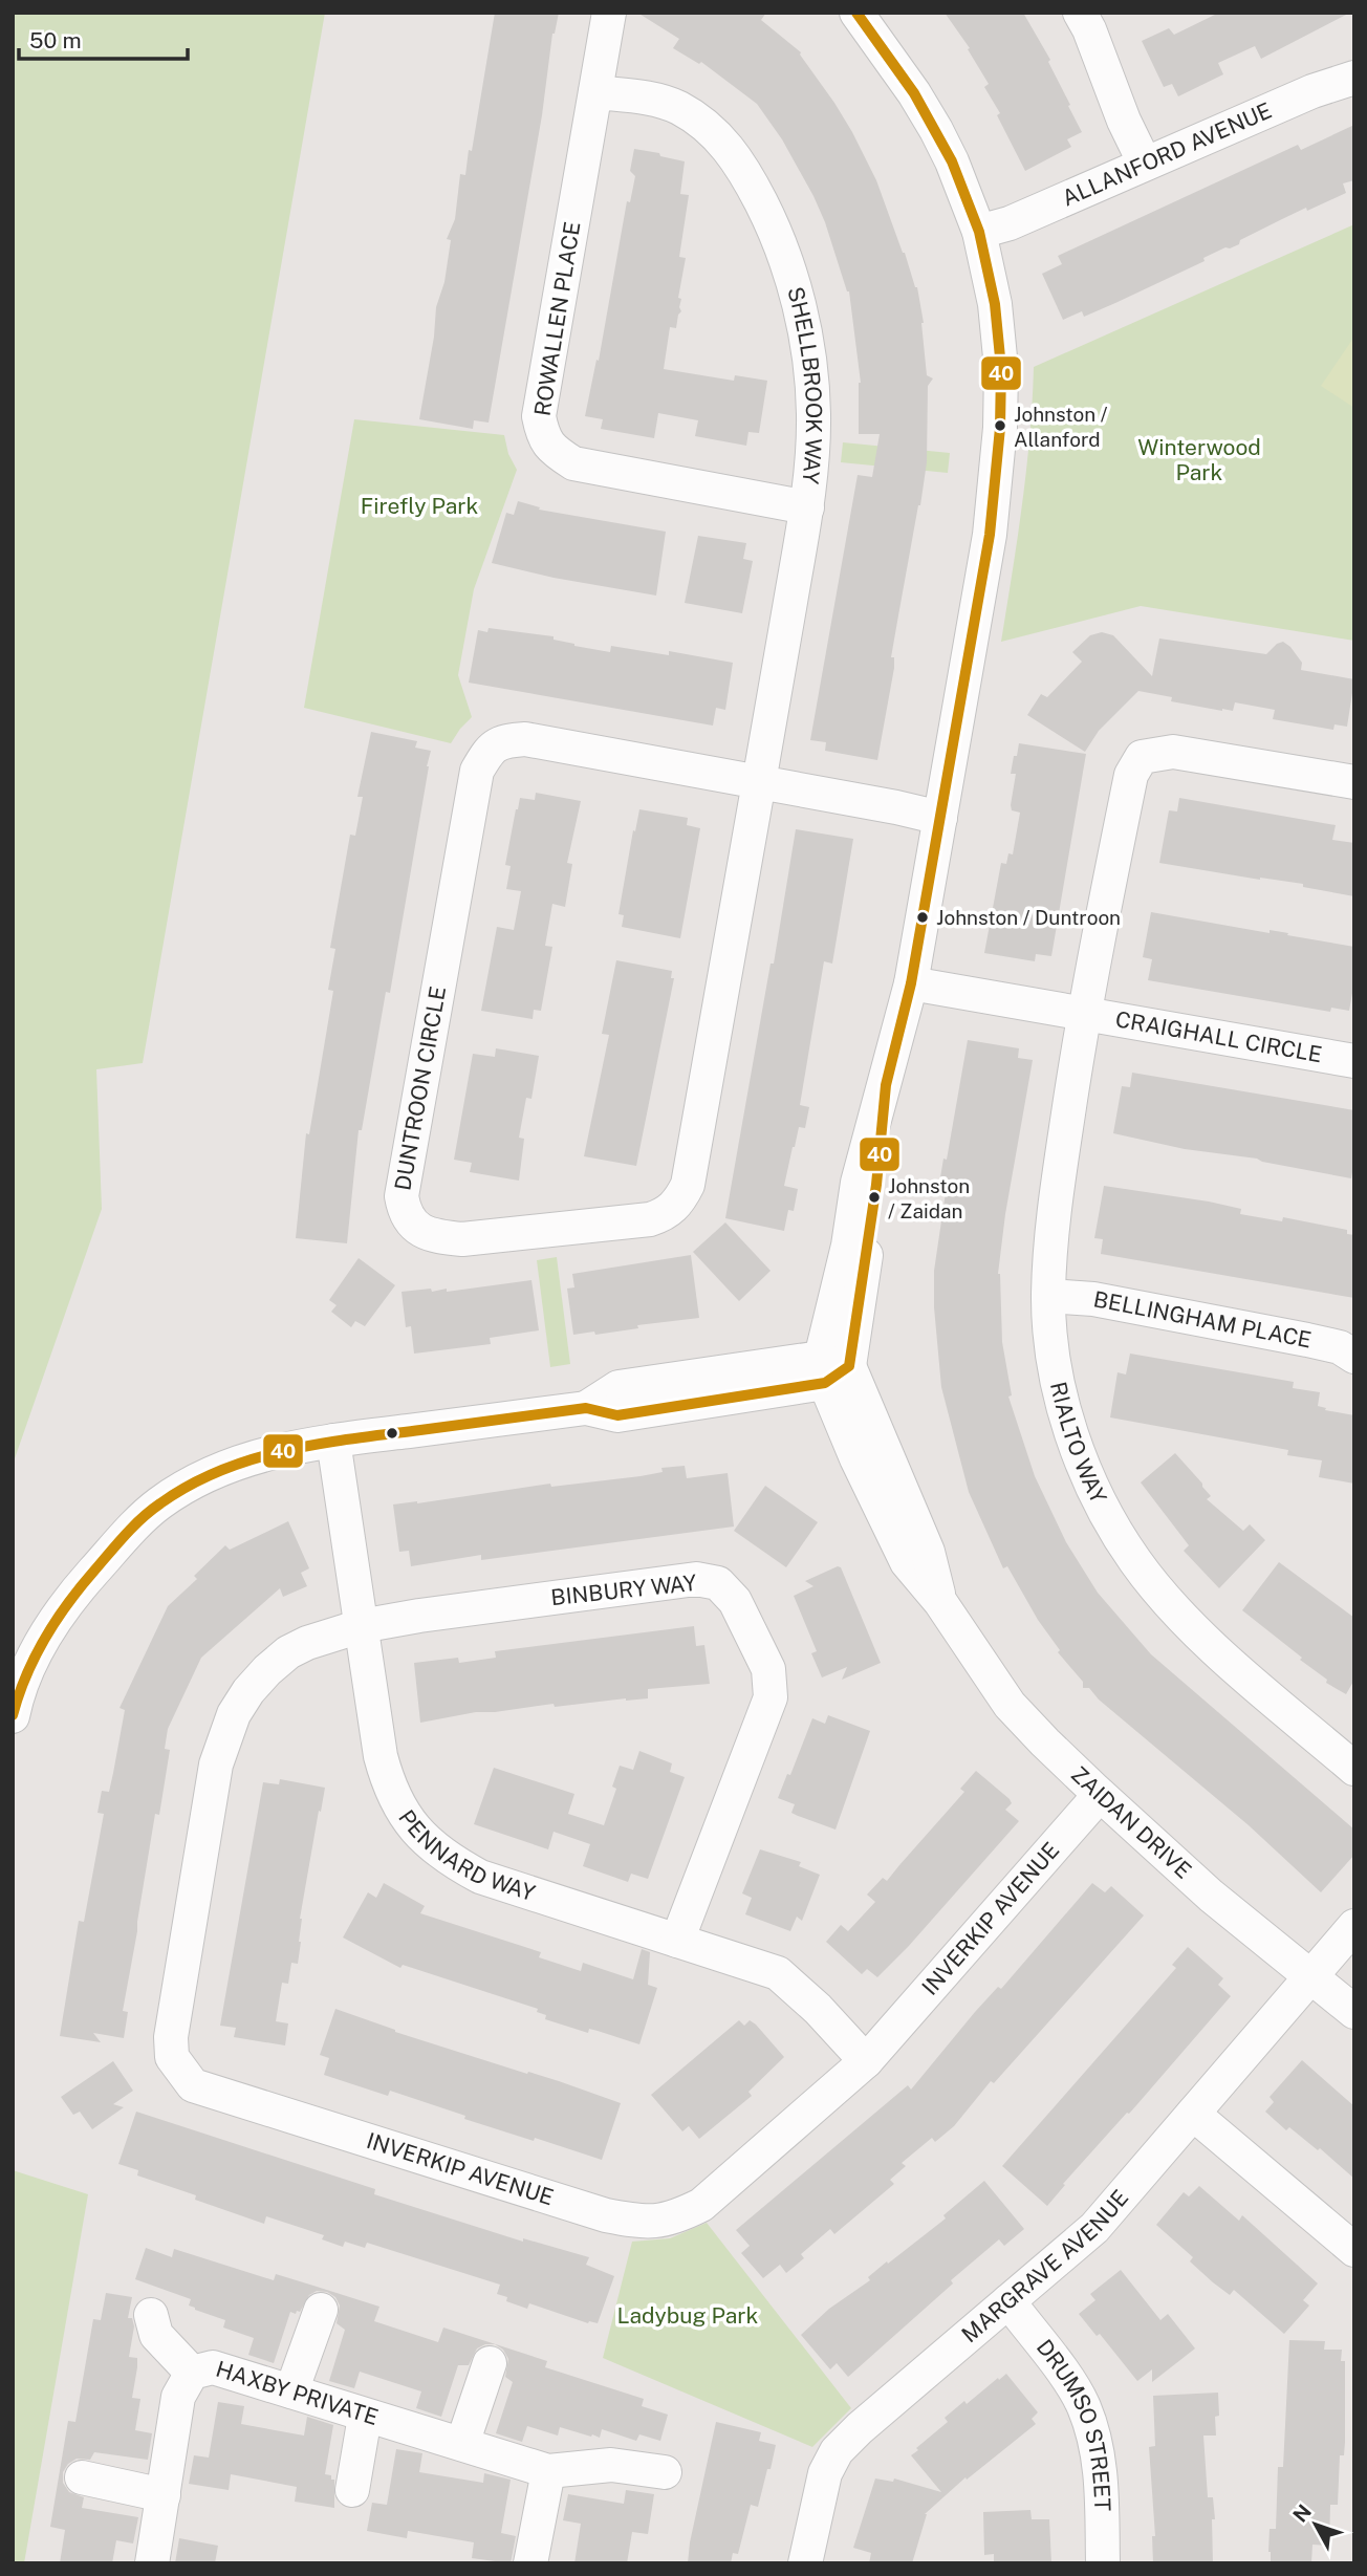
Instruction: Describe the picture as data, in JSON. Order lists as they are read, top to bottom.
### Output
{
  "streets": {
    "street": [
      "ALLANFORD AVENUE",
      "ROWALLEN PLACE",
      "SHELLBROOK WAY",
      "CRAIGHALL CIRCLE",
      "DUNTROON CIRCLE",
      "BELLINGHAM PLACE",
      "RIALTO WAY",
      "BINBURY WAY",
      "ZAIDAN DRIVE",
      "PENNARD WAY",
      "INVERKIP AVENUE",
      "MARGRAVE AVENUE",
      "HAXBY PRIVATE",
      "DRUMSO STREET"
    ]
  },
  "crossings": [
    ["ROWALLEN PLACE", "SHELLBROOK WAY"],
    ["SHELLBROOK WAY", "DUNTROON CIRCLE"],
    ["CRAIGHALL CIRCLE", "RIALTO WAY"],
    ["BELLINGHAM PLACE", "RIALTO WAY"],
    ["BINBURY WAY", "PENNARD WAY"],
    ["BINBURY WAY", "INVERKIP AVENUE"],
    ["ZAIDAN DRIVE", "INVERKIP AVENUE"],
    ["ZAIDAN DRIVE", "MARGRAVE AVENUE"],
    ["PENNARD WAY", "INVERKIP AVENUE"],
    ["MARGRAVE AVENUE", "DRUMSO STREET"]
  ],
  "parks": ["Winterwood Park", "Firefly Park", "Ladybug Park"],
  "places": ["Johnston / Allanford", "Johnston / Duntroon", "Johnston / Zaidan"],
  "lines": ["transit line 40"],
  "scale_bar": "50 m",
  "north": "top left"
}
